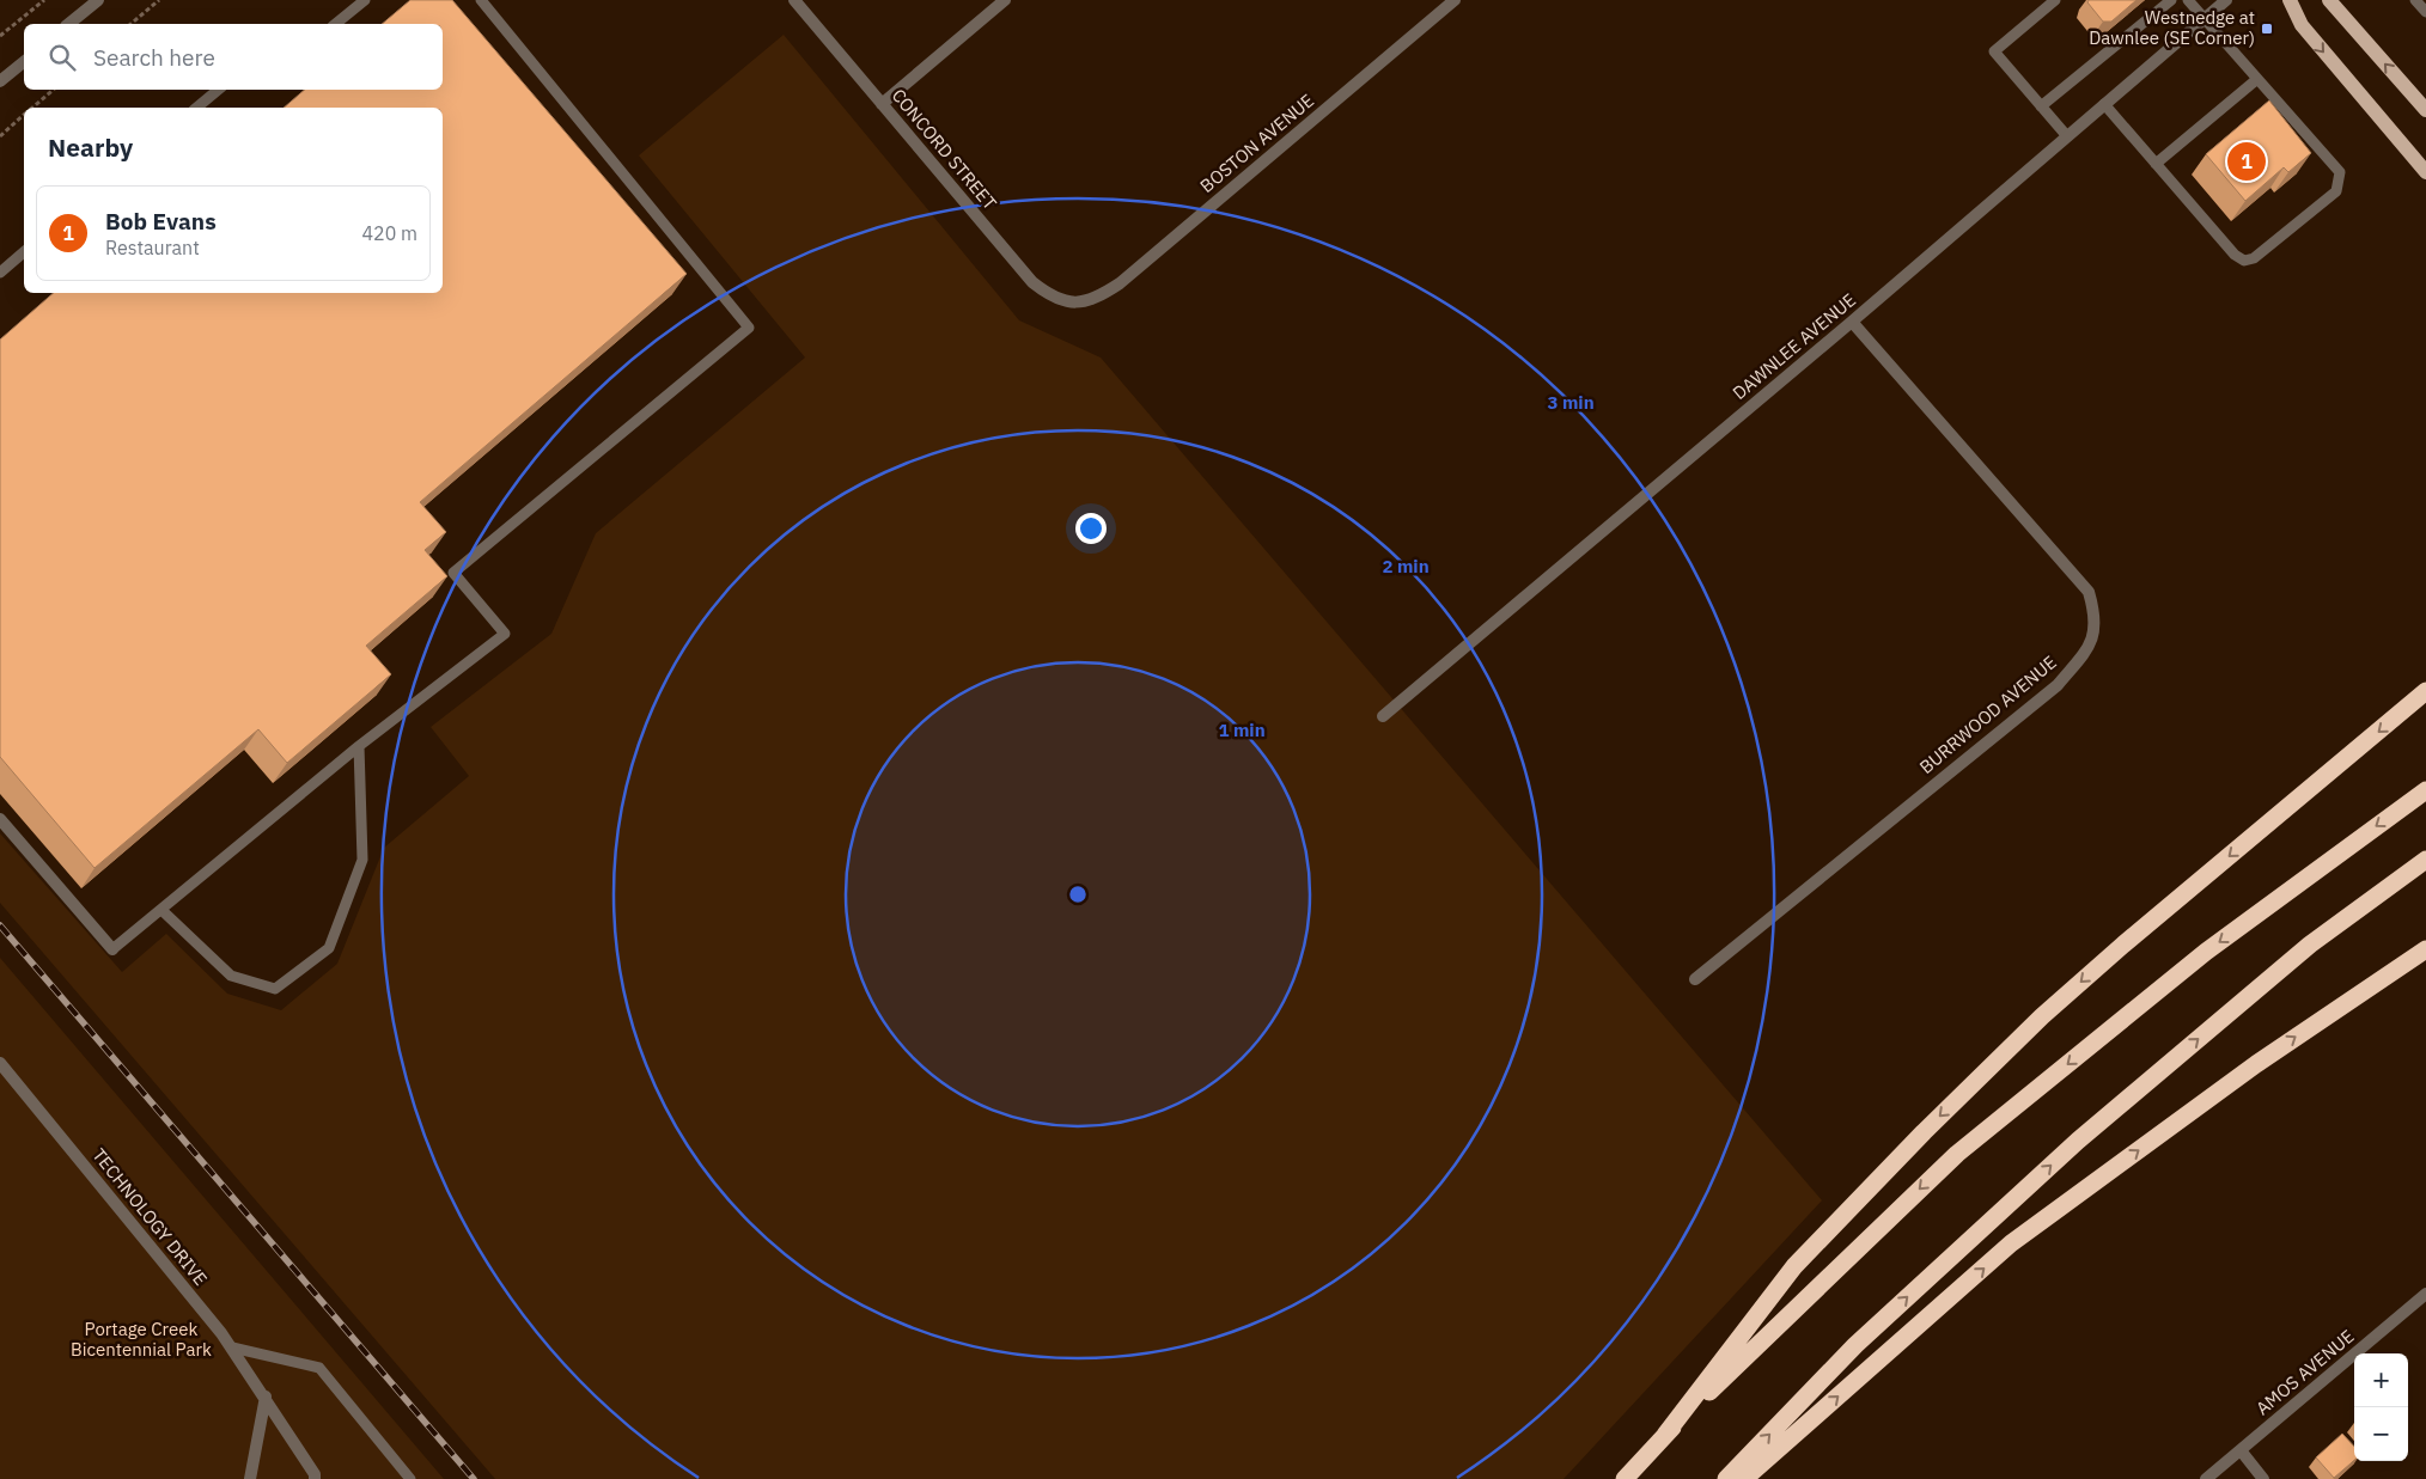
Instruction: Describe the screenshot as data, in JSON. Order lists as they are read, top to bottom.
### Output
{
  "streets": {
    "street": [
      "BOSTON AVENUE",
      "CONCORD STREET",
      "DAWNLEE AVENUE",
      "BURRWOOD AVENUE",
      "TECHNOLOGY DRIVE",
      "AMOS AVENUE"
    ]
  },
  "crossings": [
    ["BOSTON AVENUE", "CONCORD STREET"],
    ["DAWNLEE AVENUE", "BURRWOOD AVENUE"]
  ],
  "parks": ["Portage Creek Bicentennial Park"],
  "places": {
    "transit": ["Westnedge at Dawnlee (SE Corner)"]
  },
  "page": {
    "search": "Search here",
    "heading": "Nearby",
    "pins": "1",
    "list": [
      {
        "mark": "1",
        "name": "Bob Evans",
        "note": "Restaurant",
        "value": "420 m"
      }
    ],
    "map_buttons": ["+", "−"]
  },
  "rings": ["3 min", "2 min", "1 min"]
}
